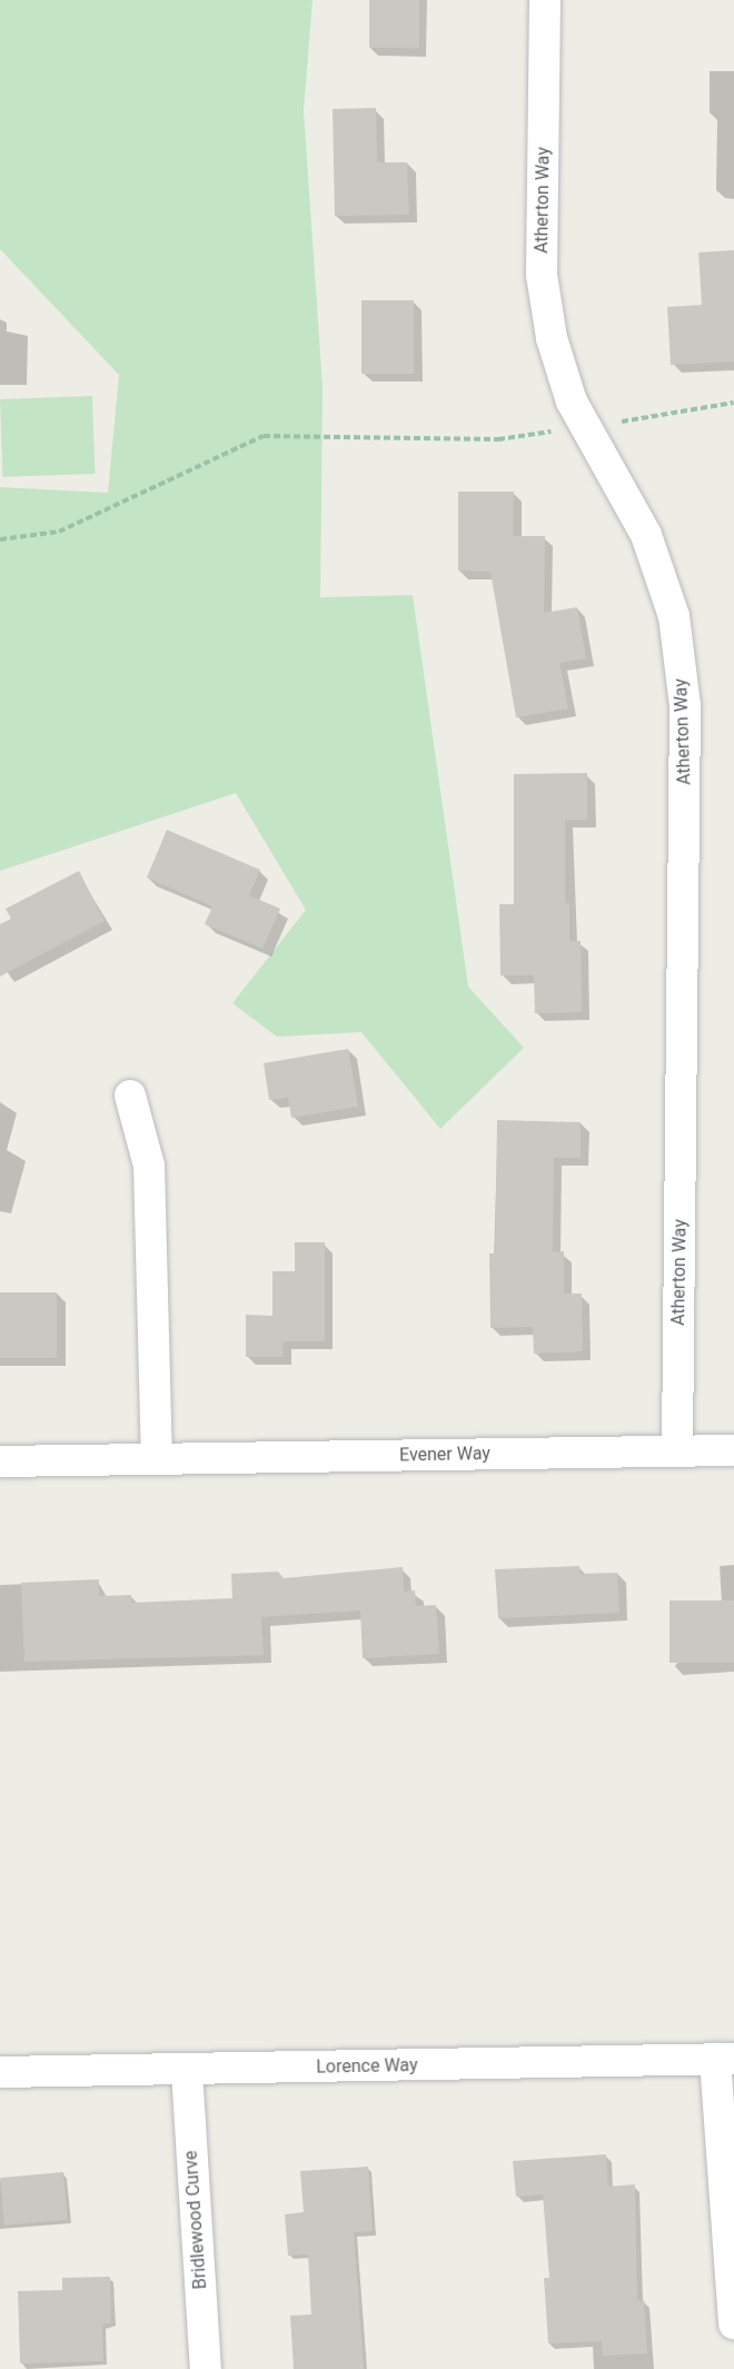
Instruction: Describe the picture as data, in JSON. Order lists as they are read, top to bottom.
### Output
{
  "streets": {
    "street": [
      "Atherton Way",
      "Evener Way",
      "Lorence Way",
      "Bridlewood Curve"
    ]
  },
  "crossings": [
    ["Atherton Way", "Evener Way"],
    ["Lorence Way", "Bridlewood Curve"]
  ]
}
